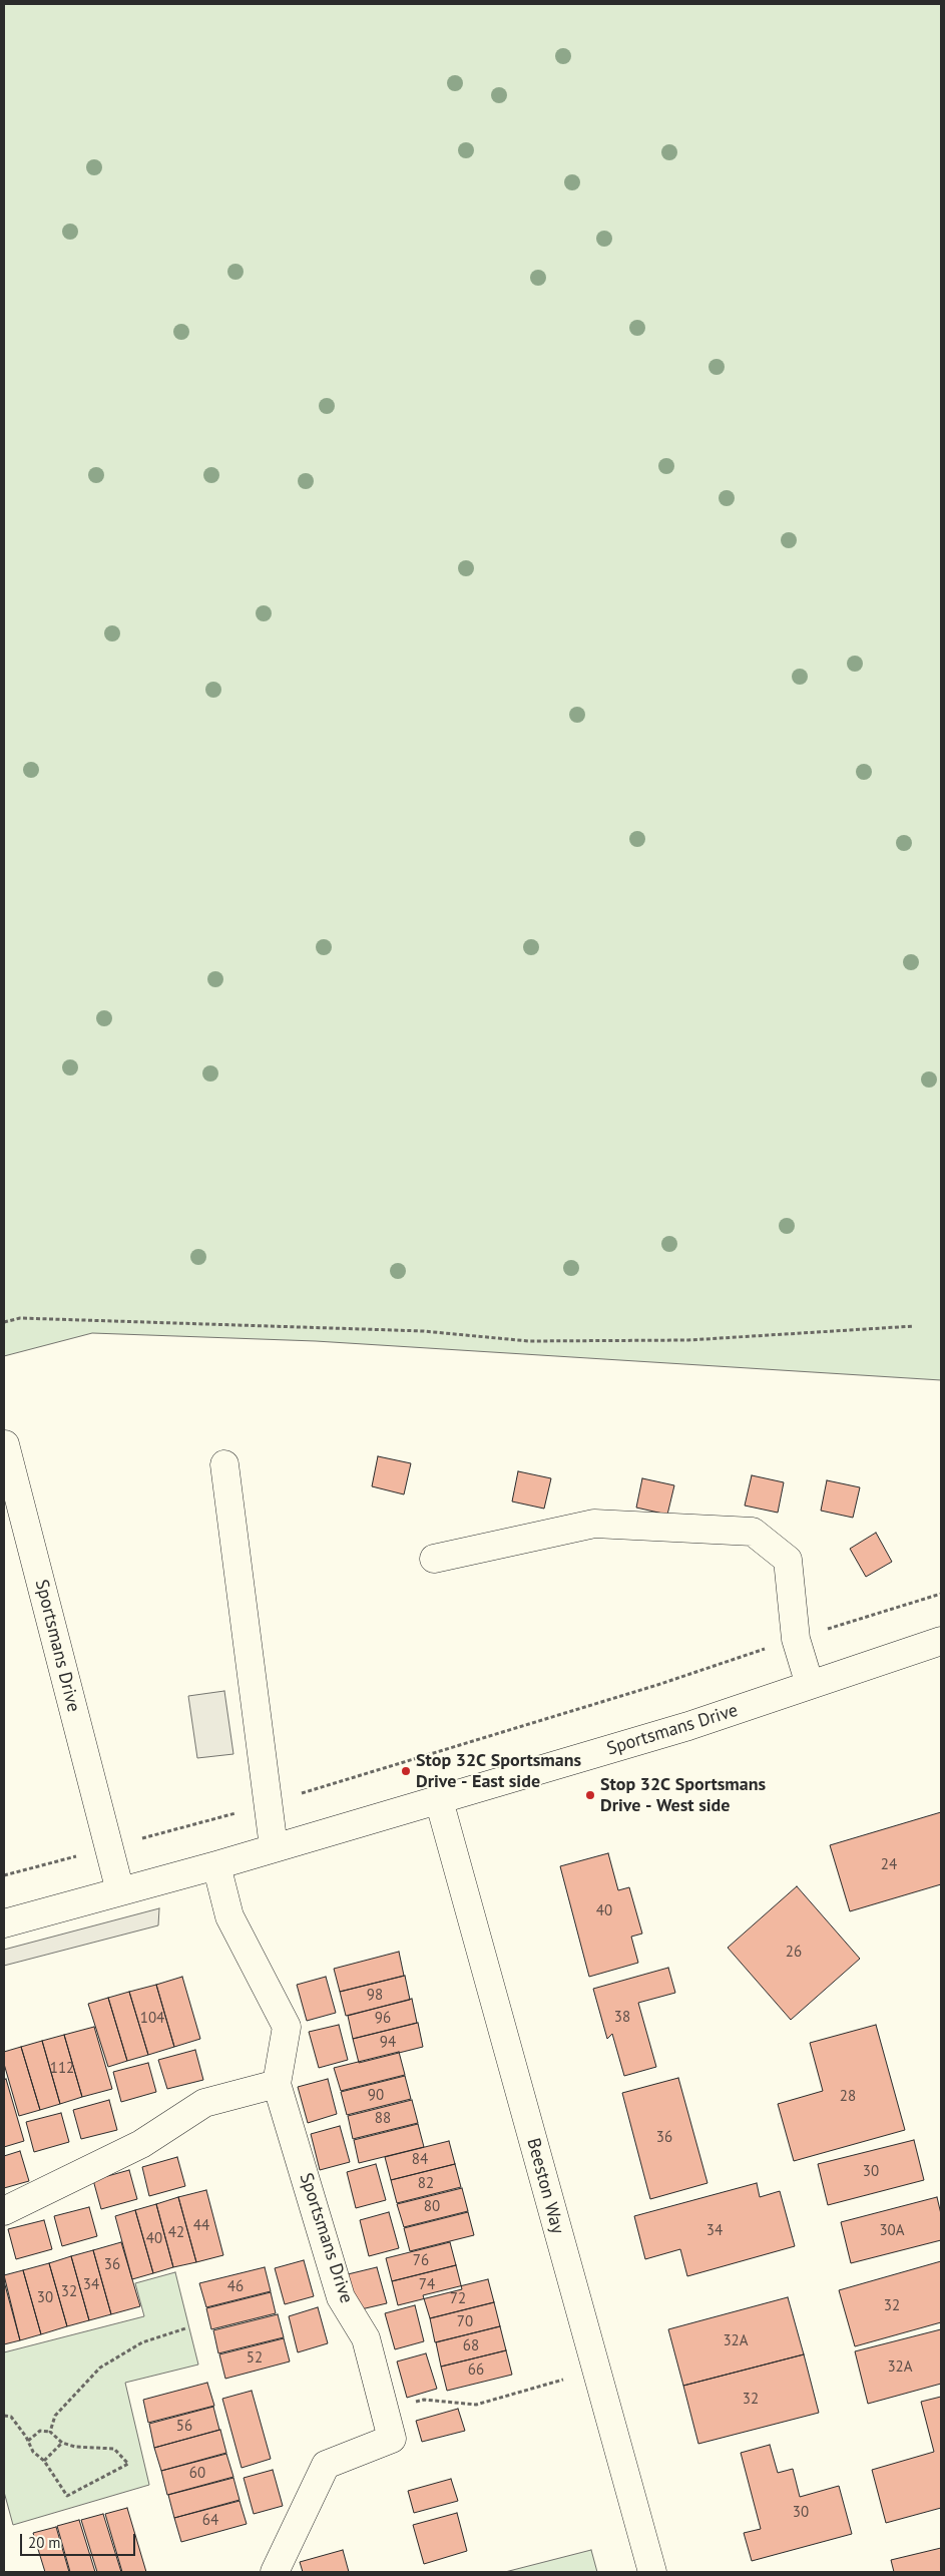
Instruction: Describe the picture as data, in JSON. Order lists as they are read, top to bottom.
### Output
{
  "streets": {
    "street": ["Sportsmans Drive", "Beeston Way"]
  },
  "crossings": [
    ["Sportsmans Drive", "Beeston Way"]
  ],
  "places": ["Stop 32C Sportsmans Drive - East side", "Stop 32C Sportsmans Drive - West side"],
  "house_numbers": [
    "24",
    "40",
    "26",
    "98",
    "38",
    "104",
    "96",
    "94",
    "112",
    "90",
    "28",
    "88",
    "36",
    "84",
    "30",
    "82",
    "80",
    "44",
    "34",
    "30A",
    "42",
    "40",
    "76",
    "36",
    "34",
    "74",
    "46",
    "32",
    "30",
    "72",
    "32",
    "70",
    "32A",
    "68",
    "52",
    "32A",
    "66",
    "32",
    "56",
    "60",
    "30",
    "64"
  ],
  "scale_bar": "20 m"
}
